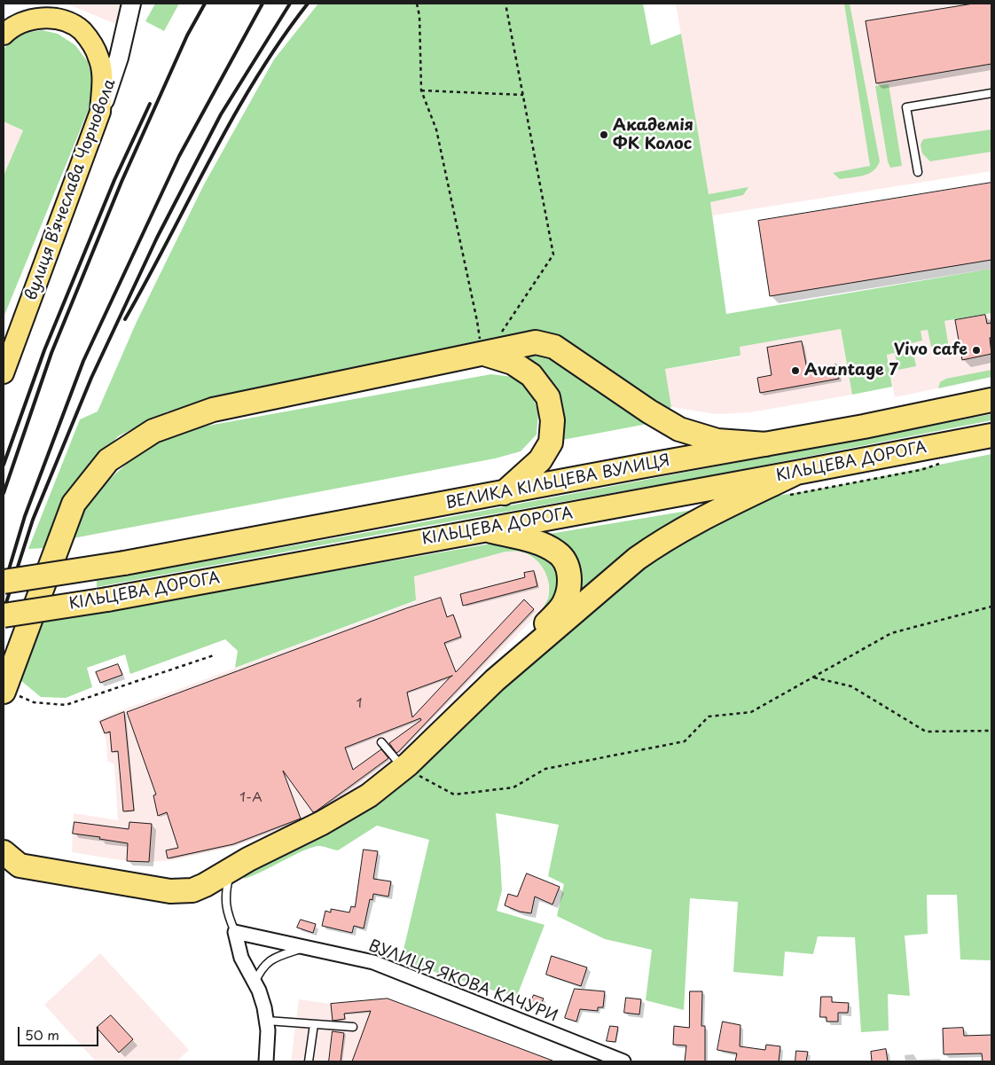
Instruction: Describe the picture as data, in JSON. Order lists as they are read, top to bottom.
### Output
{
  "streets": {
    "highway": ["КІЛЬЦЕВА ДОРОГА", "ВЕЛИКА КІЛЬЦЕВА ВУЛИЦЯ"],
    "main road": ["вулиця Вʼячеслава Чорновола"],
    "street": ["ВУЛИЦЯ ЯКОВА КАЧУРИ"]
  },
  "crossings": [
    ["КІЛЬЦЕВА ДОРОГА", "ВЕЛИКА КІЛЬЦЕВА ВУЛИЦЯ"]
  ],
  "places": ["Академія ФК Колос", "Vivo cafe", "Avantage 7"],
  "house_numbers": ["1", "1-А"],
  "scale_bar": "50 m"
}
